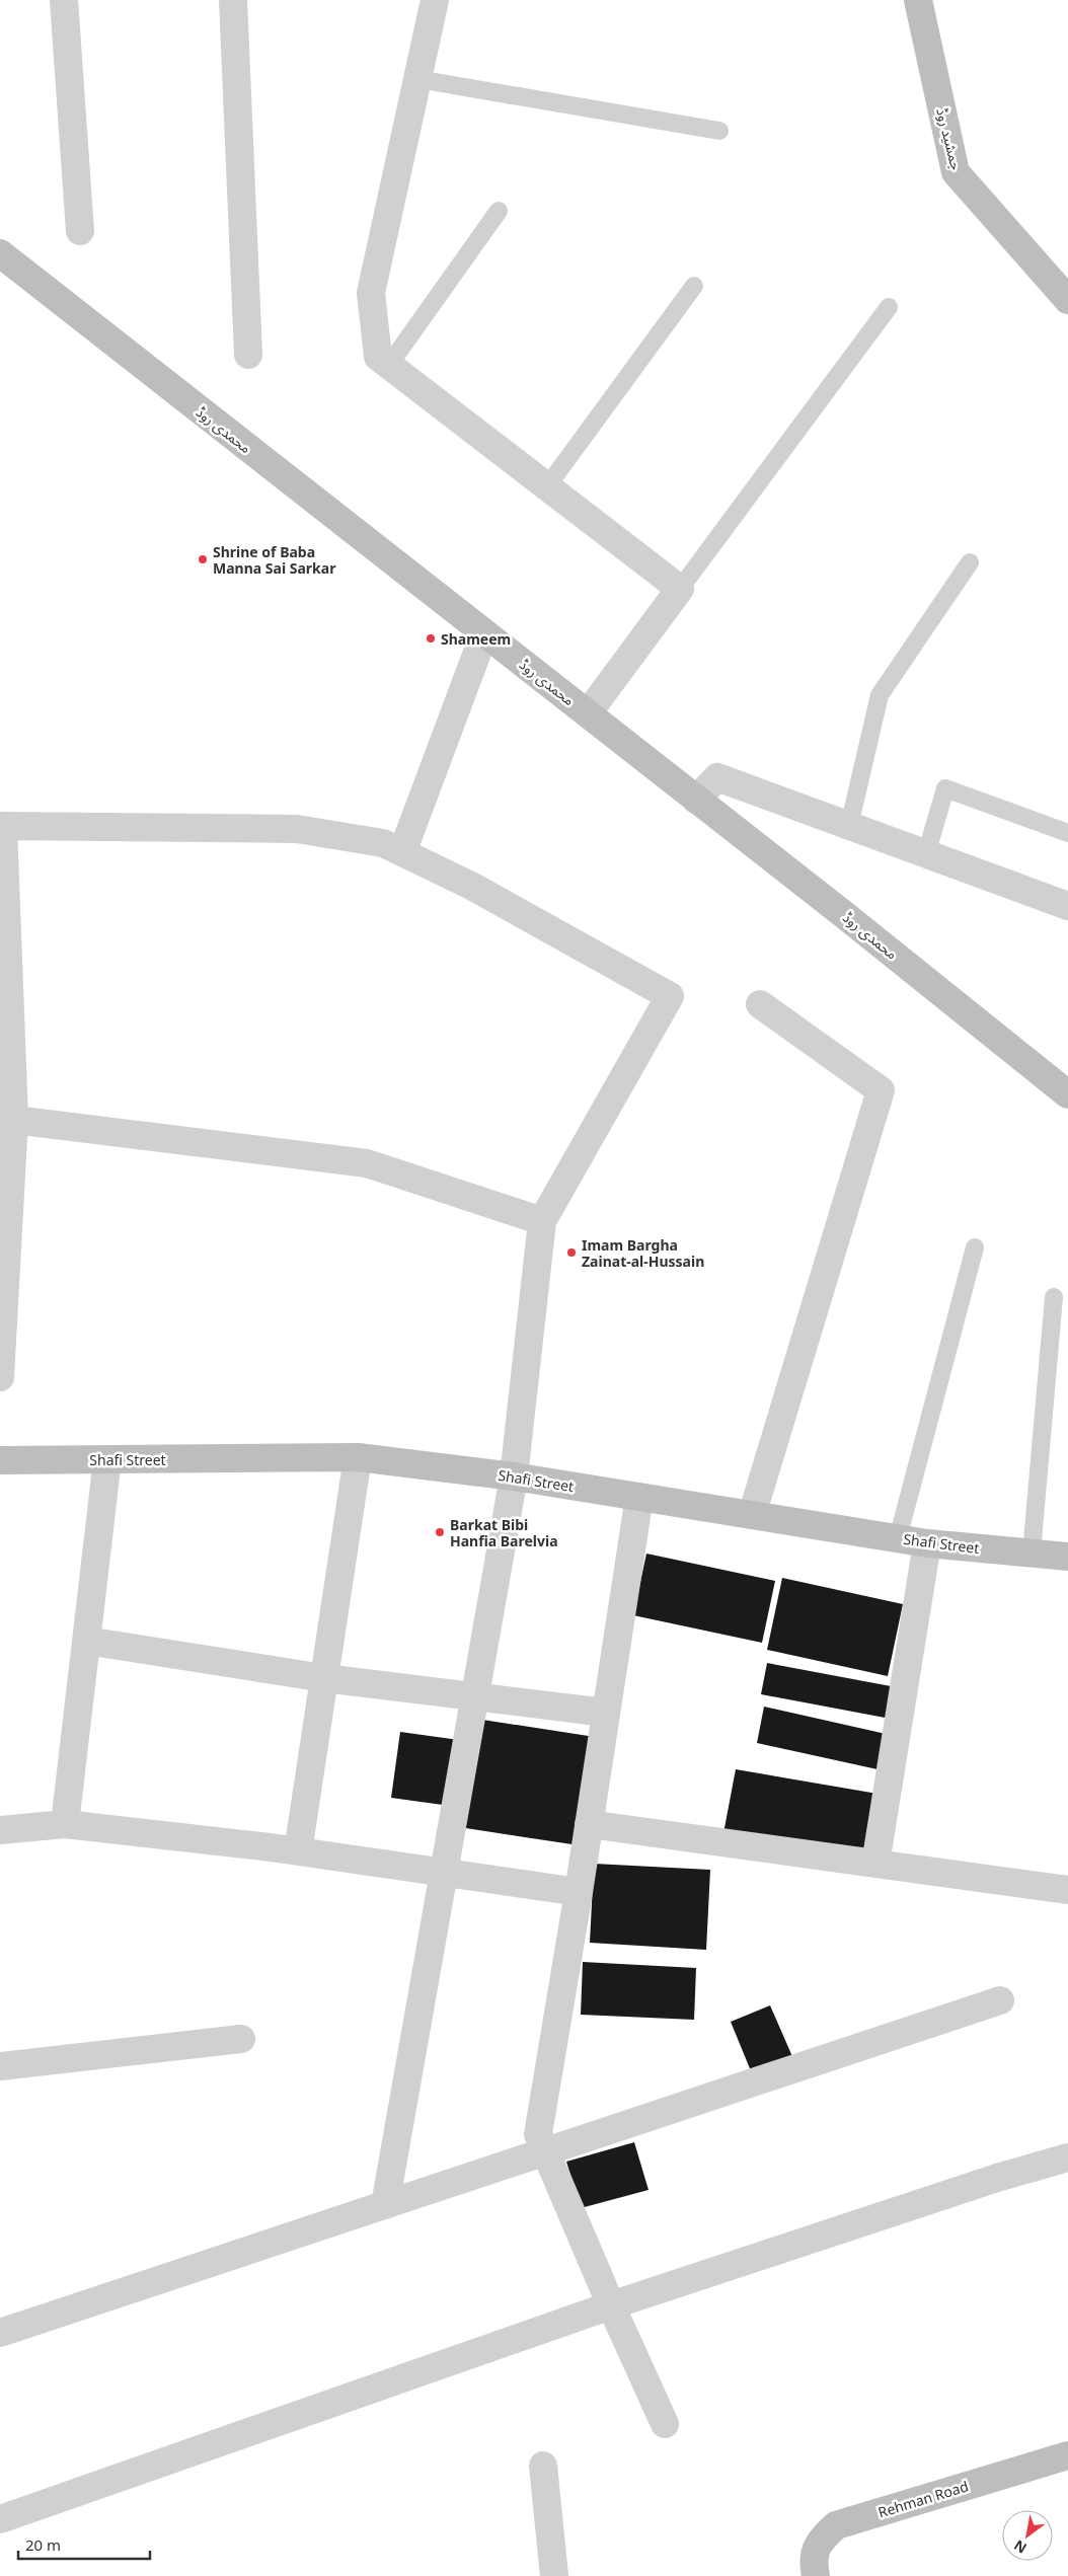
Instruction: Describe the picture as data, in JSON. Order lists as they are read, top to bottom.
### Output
{
  "streets": {
    "street": [
      "جمشید روڈ",
      "محمدی روڈ",
      "Shafi Street",
      "Rehman Road"
    ]
  },
  "places": [
    "Shrine of Baba Manna Sai Sarkar",
    "Shameem",
    "Imam Bargha Zainat-al-Hussain",
    "Barkat Bibi Hanfia Barelvia"
  ],
  "scale_bar": "20 m",
  "north": "bottom left"
}
